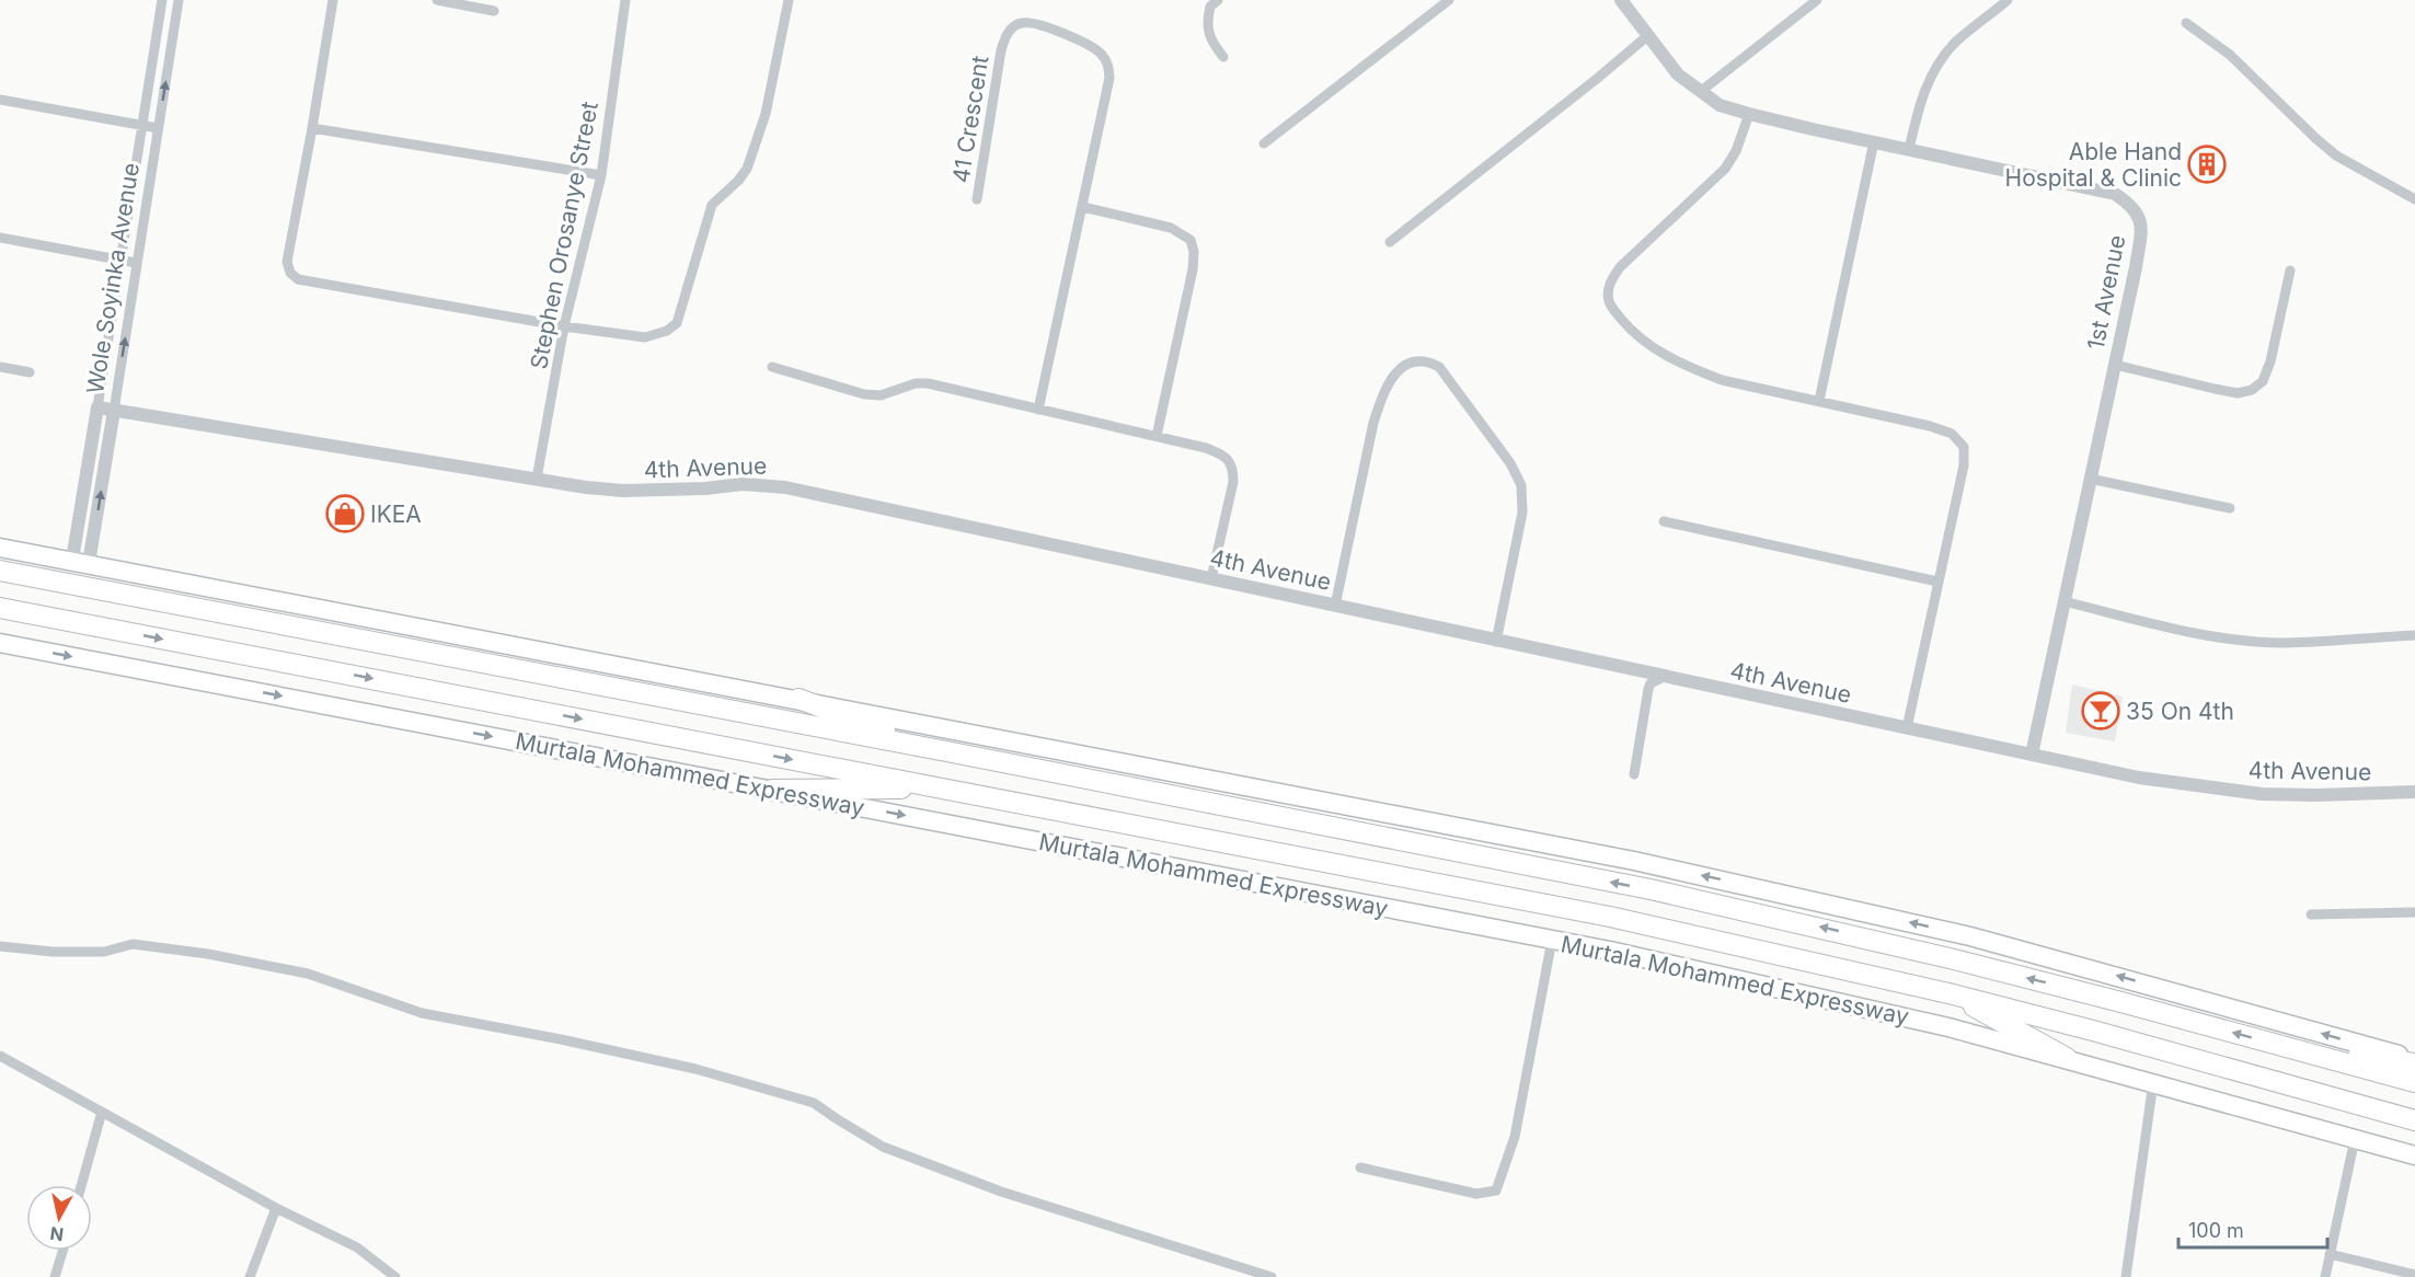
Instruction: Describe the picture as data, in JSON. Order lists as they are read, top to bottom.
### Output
{
  "streets": {
    "highway": ["Murtala Mohammed Expressway"],
    "street": [
      "41 Crescent",
      "Stephen Orosanye Street",
      "Wole Soyinka Avenue",
      "1st Avenue",
      "4th Avenue"
    ]
  },
  "crossings": [
    ["Stephen Orosanye Street", "4th Avenue"],
    ["Wole Soyinka Avenue", "4th Avenue"],
    ["1st Avenue", "4th Avenue"]
  ],
  "places": {
    "building": ["Able Hand Hospital & Clinic"],
    "shop": ["IKEA"],
    "bar": ["35 On 4th"]
  },
  "scale_bar": "100 m",
  "north": "bottom"
}
